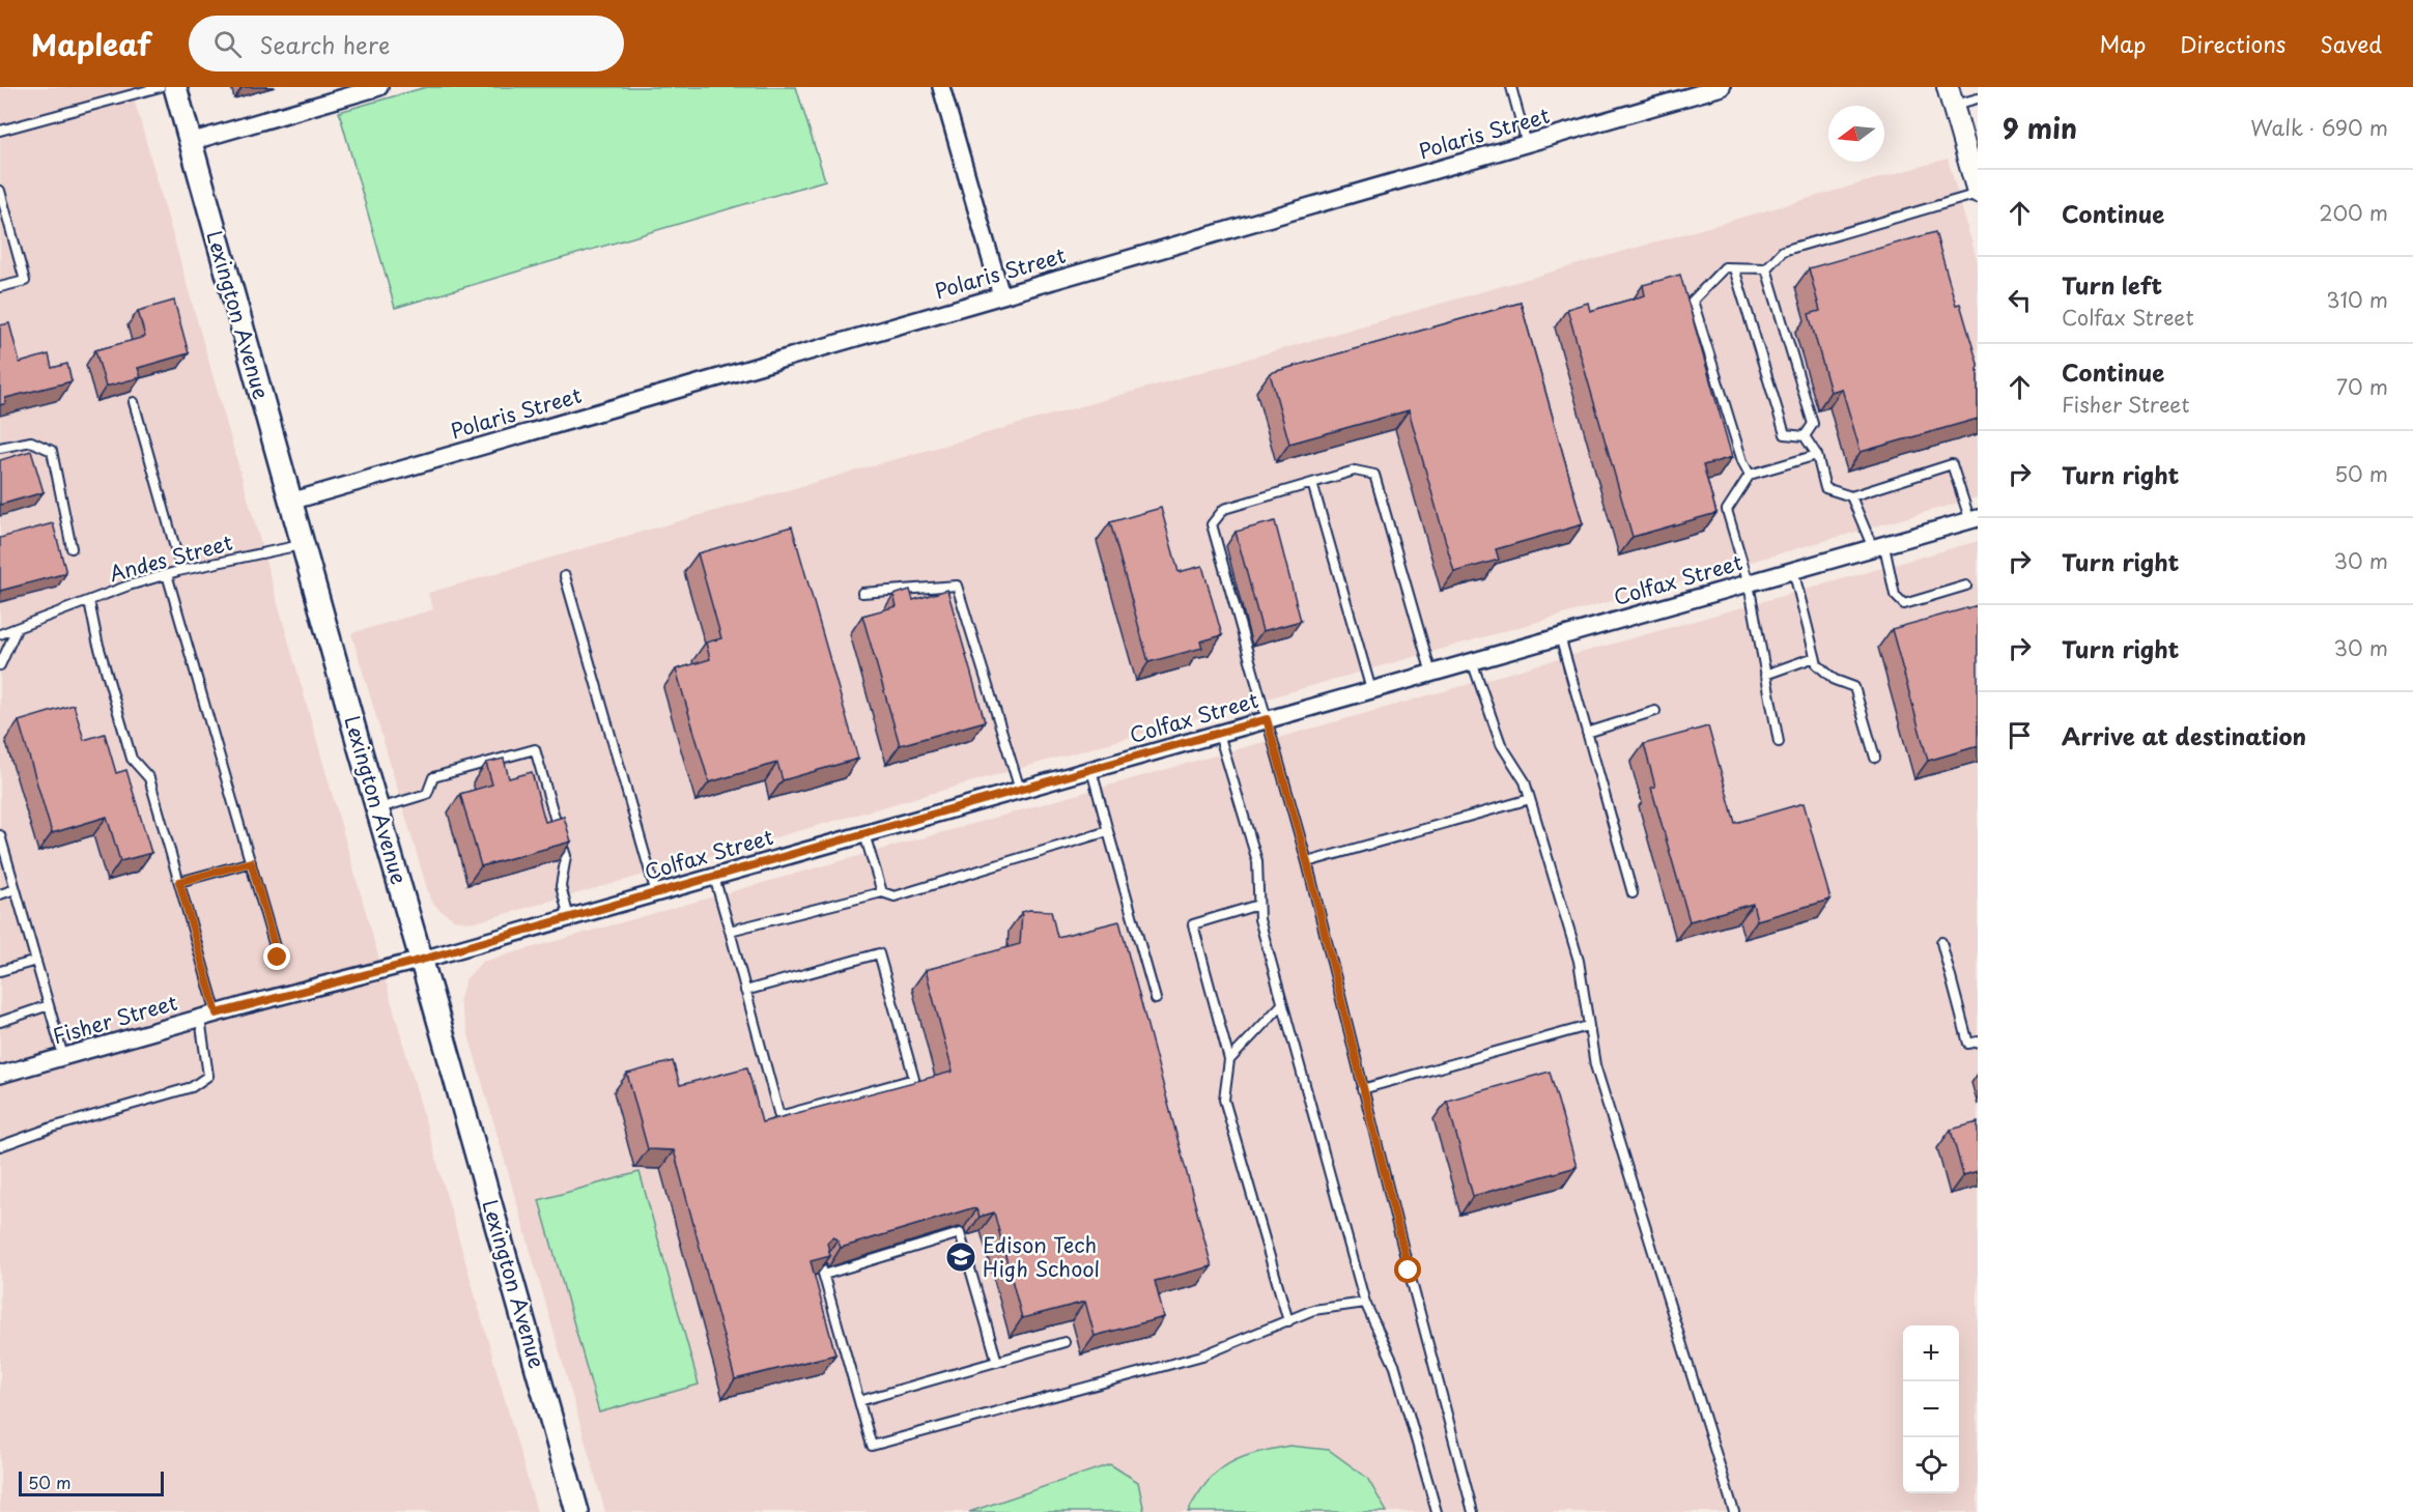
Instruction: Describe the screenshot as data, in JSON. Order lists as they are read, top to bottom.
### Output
{
  "streets": {
    "main road": ["Lexington Avenue"],
    "street": ["Polaris Street", "Colfax Street", "Fisher Street"],
    "lane": ["Andes Street"]
  },
  "crossings": [
    ["Polaris Street", "Lexington Avenue"],
    ["Lexington Avenue", "Andes Street"],
    ["Lexington Avenue", "Colfax Street"],
    ["Lexington Avenue", "Fisher Street"],
    ["Colfax Street", "Fisher Street"]
  ],
  "places": {
    "school or university": ["Edison Tech High School"]
  },
  "scale_bar": "50 m",
  "north": "left",
  "page": {
    "header": "Mapleaf",
    "search": "Search here",
    "nav": ["Map", "Directions", "Saved"],
    "heading": ["9 min", "Walk · 690 m"],
    "list": [
      ["Continue", "200 m"],
      ["Turn left", "Colfax Street", "310 m"],
      ["Continue", "Fisher Street", "70 m"],
      ["Turn right", "50 m"],
      ["Turn right", "30 m"],
      ["Turn right", "30 m"],
      "Arrive at destination"
    ],
    "map_buttons": ["+", "−"],
    "scale": "50 m"
  }
}
